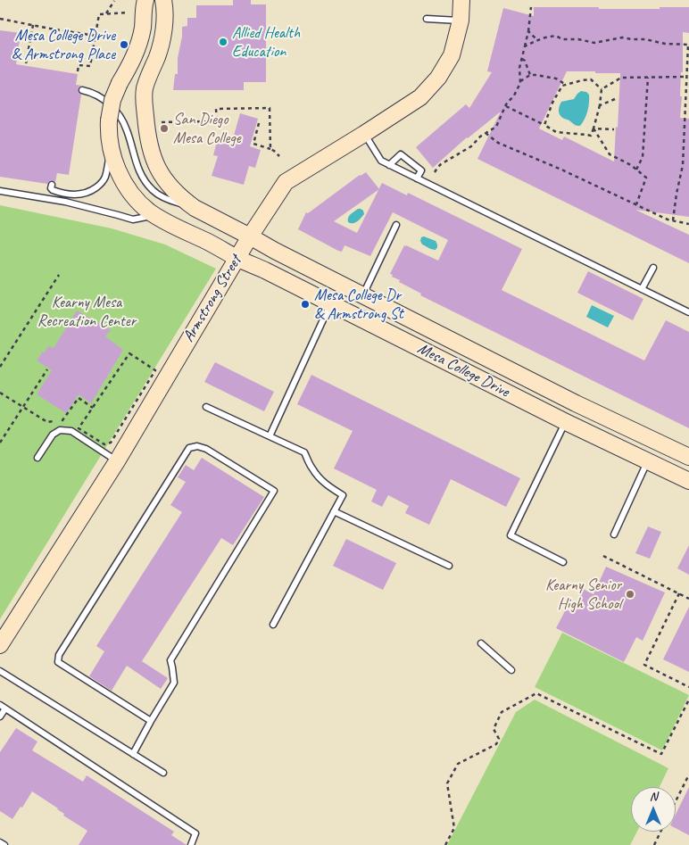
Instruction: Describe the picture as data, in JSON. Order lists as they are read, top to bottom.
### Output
{
  "streets": {
    "street": ["Armstrong Street", "Mesa College Drive"]
  },
  "crossings": [
    ["Armstrong Street", "Mesa College Drive"]
  ],
  "parks": ["Kearny Mesa Recreation Center"],
  "places": [
    "Allied Health Education",
    "Mesa College Drive & Armstrong Place",
    "San Diego Mesa College",
    "Mesa College Dr & Armstrong St",
    "Kearny Senior High School"
  ],
  "north": "top"
}
